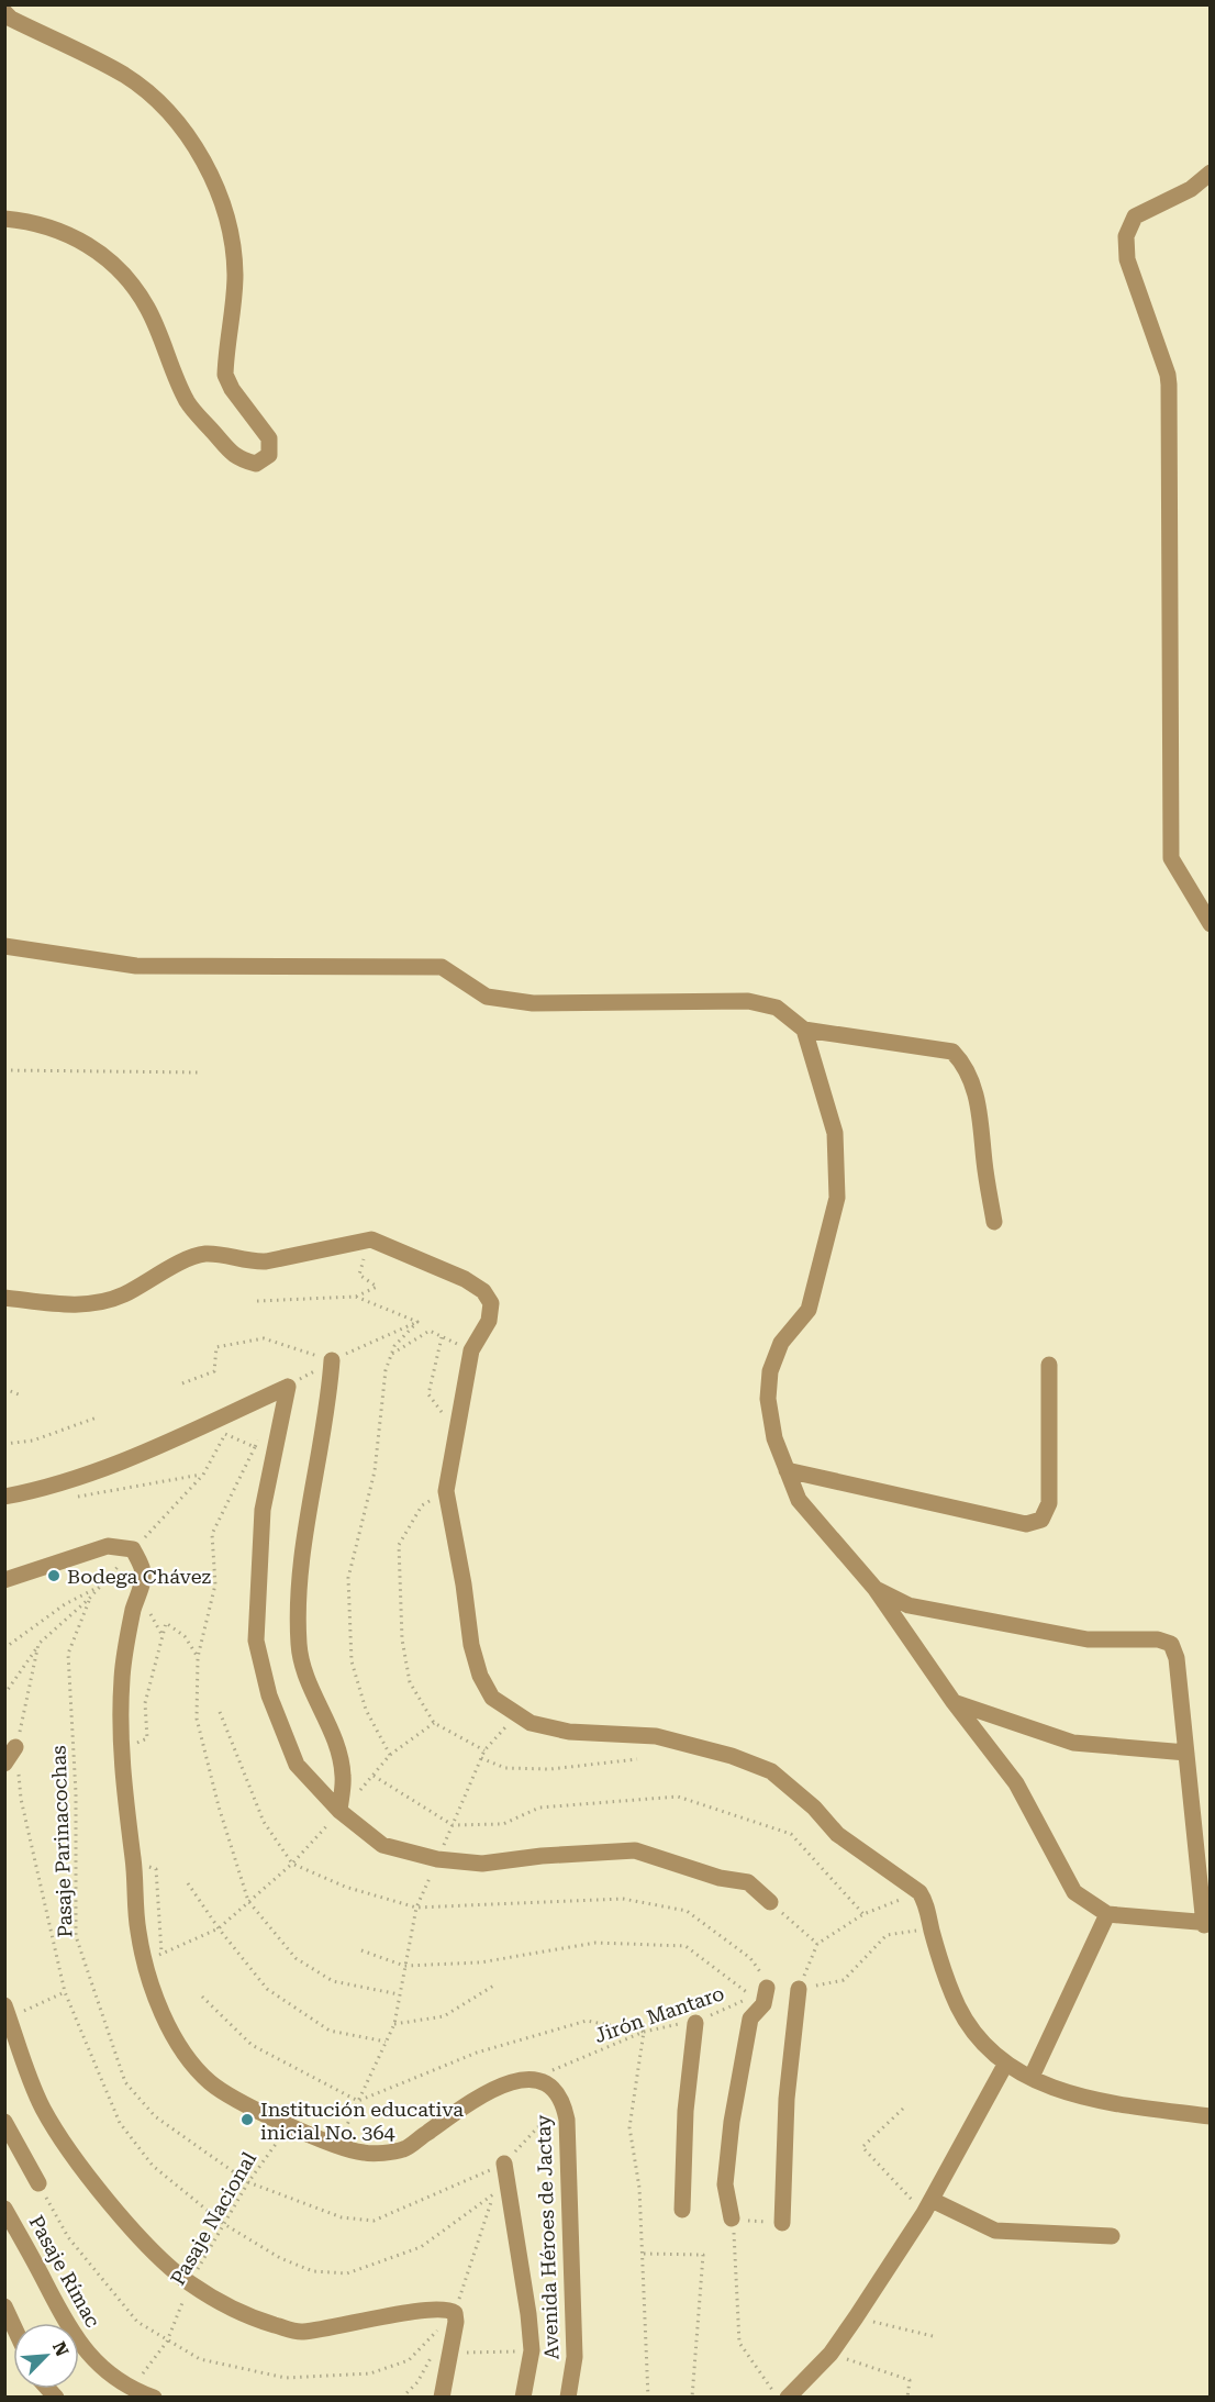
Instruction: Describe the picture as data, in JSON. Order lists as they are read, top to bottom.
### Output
{
  "streets": {
    "street": ["Avenida Héroes de Jactay", "Pasaje Rímac"],
    "path": ["Pasaje Parinacochas", "Jirón Mantaro", "Pasaje Nacional"]
  },
  "crossings": [
    ["Pasaje Parinacochas", "Pasaje Nacional"],
    ["Jirón Mantaro", "Avenida Héroes de Jactay"],
    ["Pasaje Nacional", "Pasaje Rímac"]
  ],
  "places": ["Bodega Chávez", "Institución educativa inicial No. 364"],
  "north": "top right"
}
